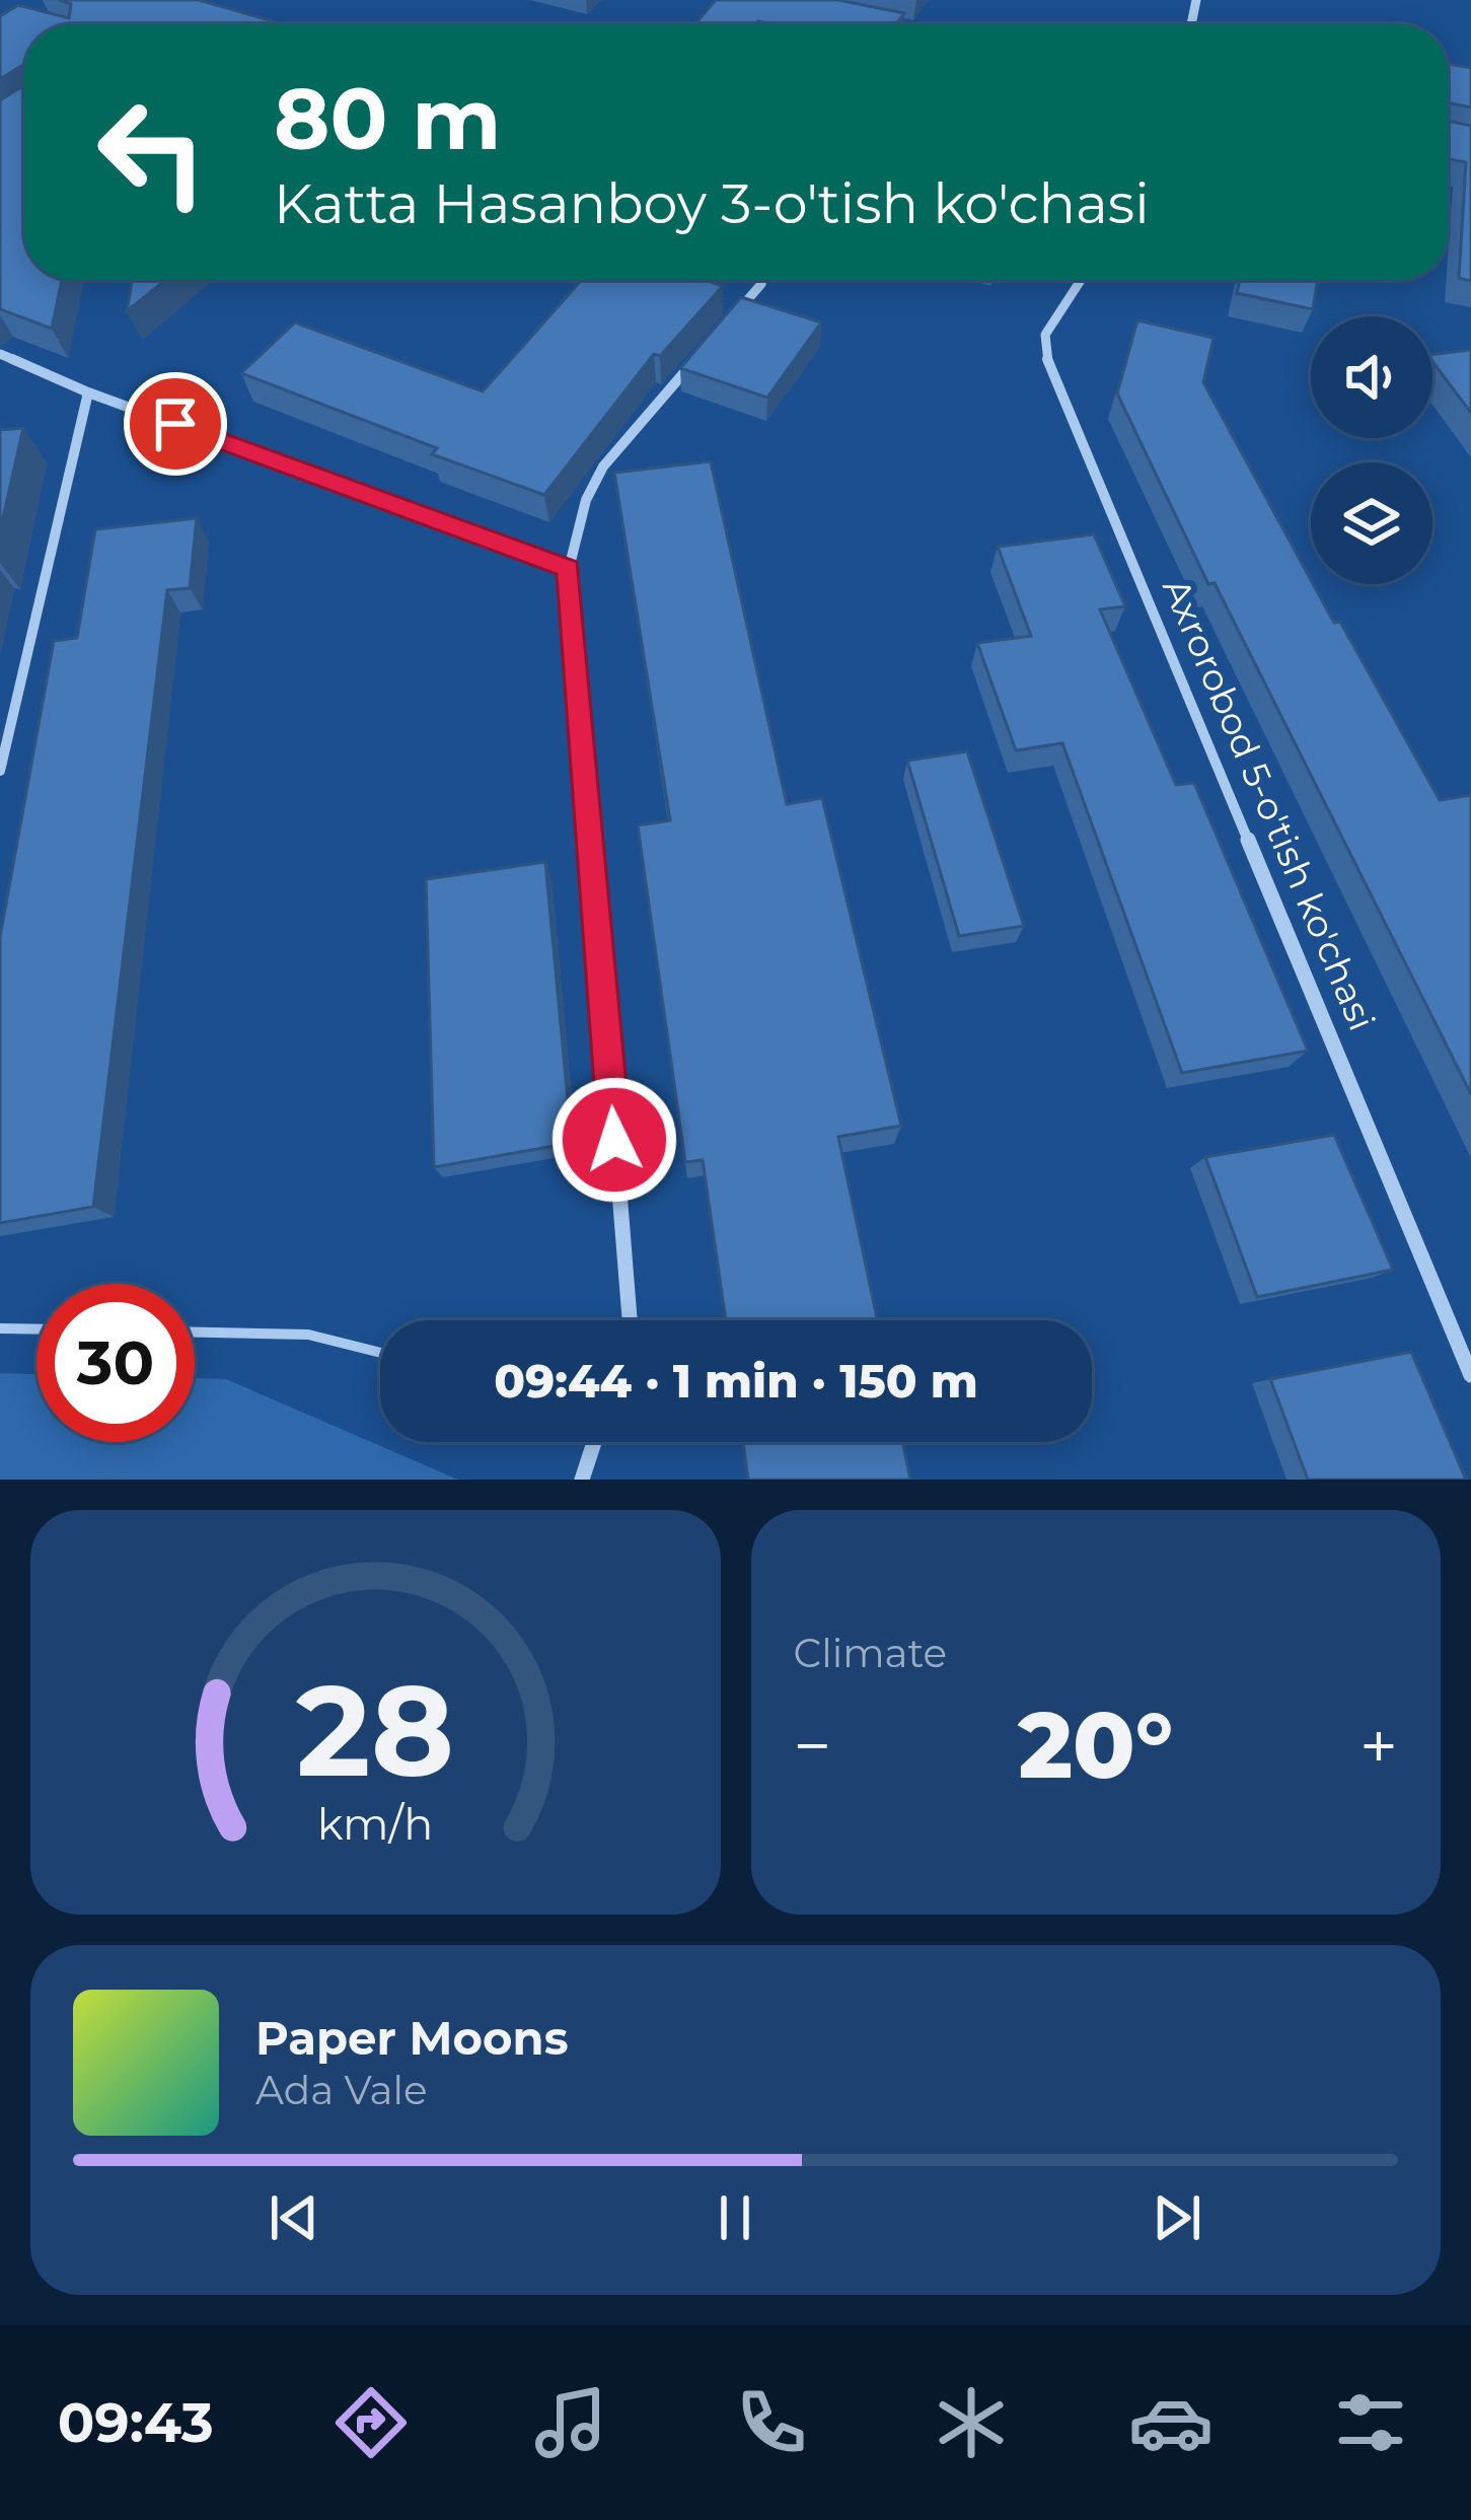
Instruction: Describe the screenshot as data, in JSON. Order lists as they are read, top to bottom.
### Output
{
  "streets": {
    "street": ["Axrorobod 5-o'tish ko'chasi"]
  },
  "page": {
    "turn": ["80 m", "Katta Hasanboy 3-o'tish ko'chasi"],
    "limit": "30",
    "trip": "09:44 · 1 min · 150 m",
    "tile": "Climate",
    "heat": ["−", "20°", "+"],
    "song": ["Paper Moons", "Ada Vale"],
    "tabs": "09:43",
    "gauge": ["28", "km/h"]
  }
}
